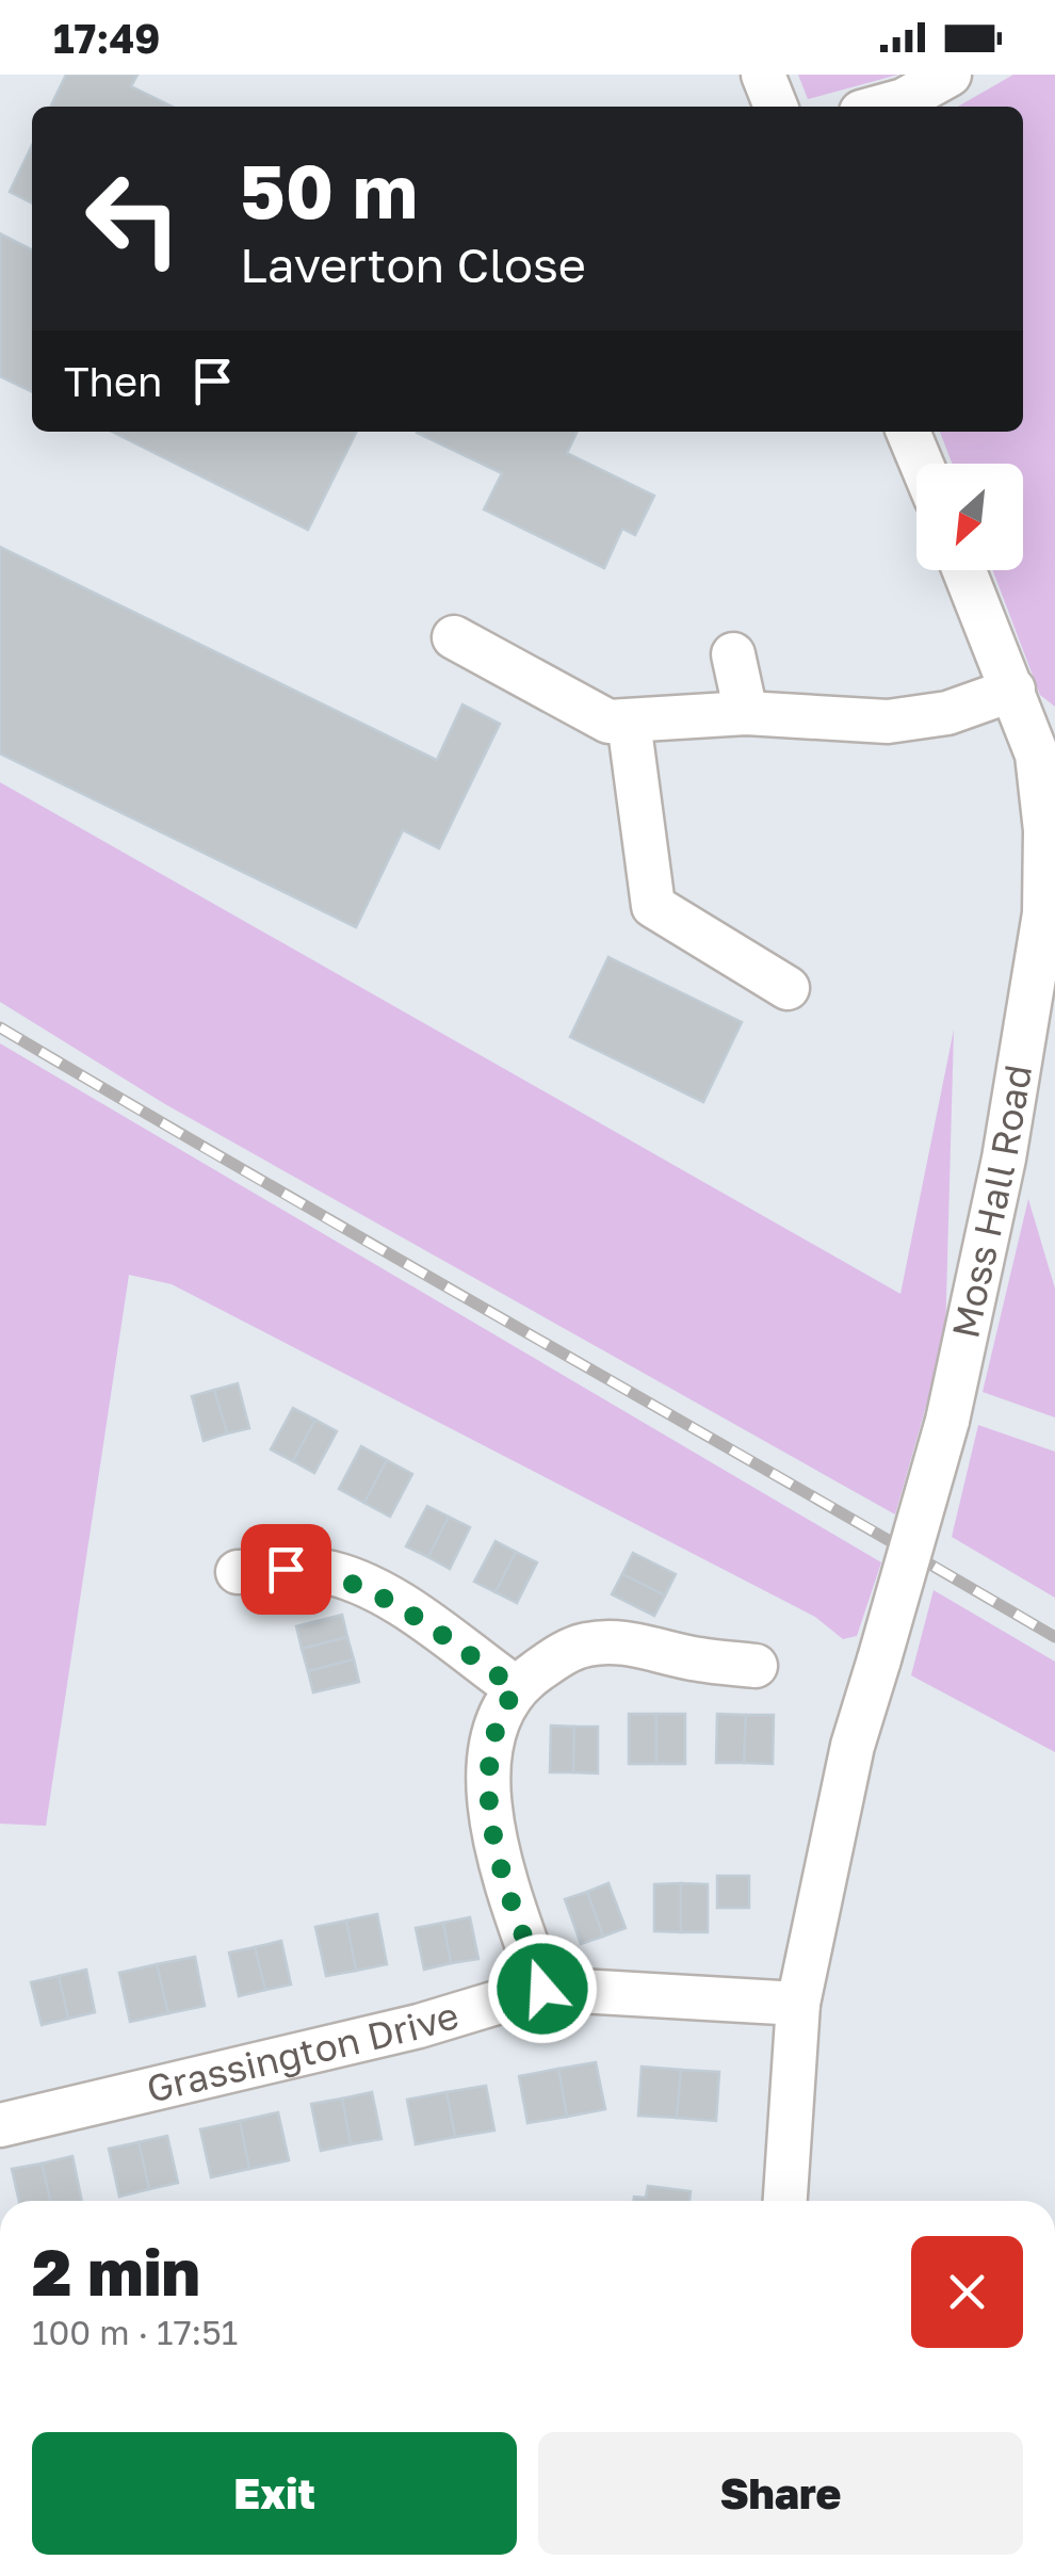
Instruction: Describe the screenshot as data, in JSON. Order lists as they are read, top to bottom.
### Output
{
  "streets": {
    "street": ["Moss Hall Road", "Grassington Drive"]
  },
  "crossings": [
    ["Moss Hall Road", "Grassington Drive"]
  ],
  "north": "bottom left",
  "page": {
    "status": "17:49",
    "turn": ["50 m", "Laverton Close"],
    "then": "Then",
    "heading": ["2 min", "100 m · 17:51"],
    "buttons": ["Exit", "Share"]
  }
}
